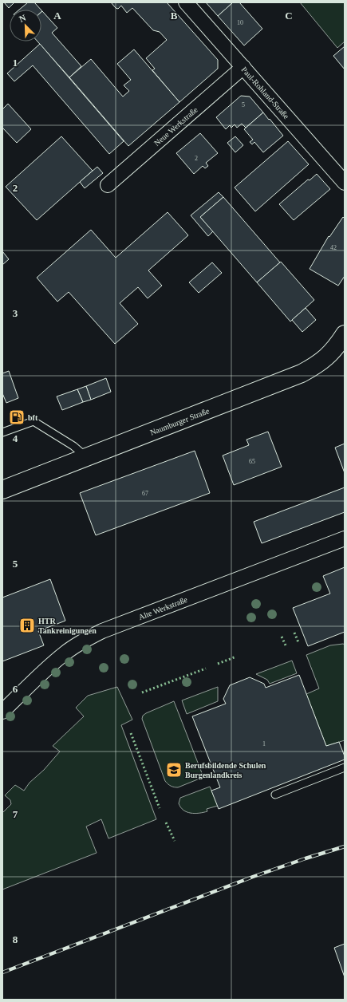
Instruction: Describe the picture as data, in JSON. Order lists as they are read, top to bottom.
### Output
{
  "streets": {
    "main road": ["Naumburger Straße"],
    "street": ["Paul-Rohland-Straße", "Neue Werkstraße", "Alte Werkstraße"]
  },
  "crossings": [
    ["Paul-Rohland-Straße", "Neue Werkstraße"]
  ],
  "places": {
    "fuel station": ["bft"],
    "building": ["HTR Tankreinigungen"],
    "school or university": ["Berufsbildende Schulen Burgenlandkreis"]
  },
  "house_numbers": [
    "10",
    "5",
    "2",
    "42",
    "65",
    "67",
    "1"
  ],
  "north": "top left",
  "grid": {
    "columns": ["A", "B", "C"],
    "rows": [
      "1",
      "2",
      "3",
      "4",
      "5",
      "6",
      "7",
      "8"
    ]
  }
}
